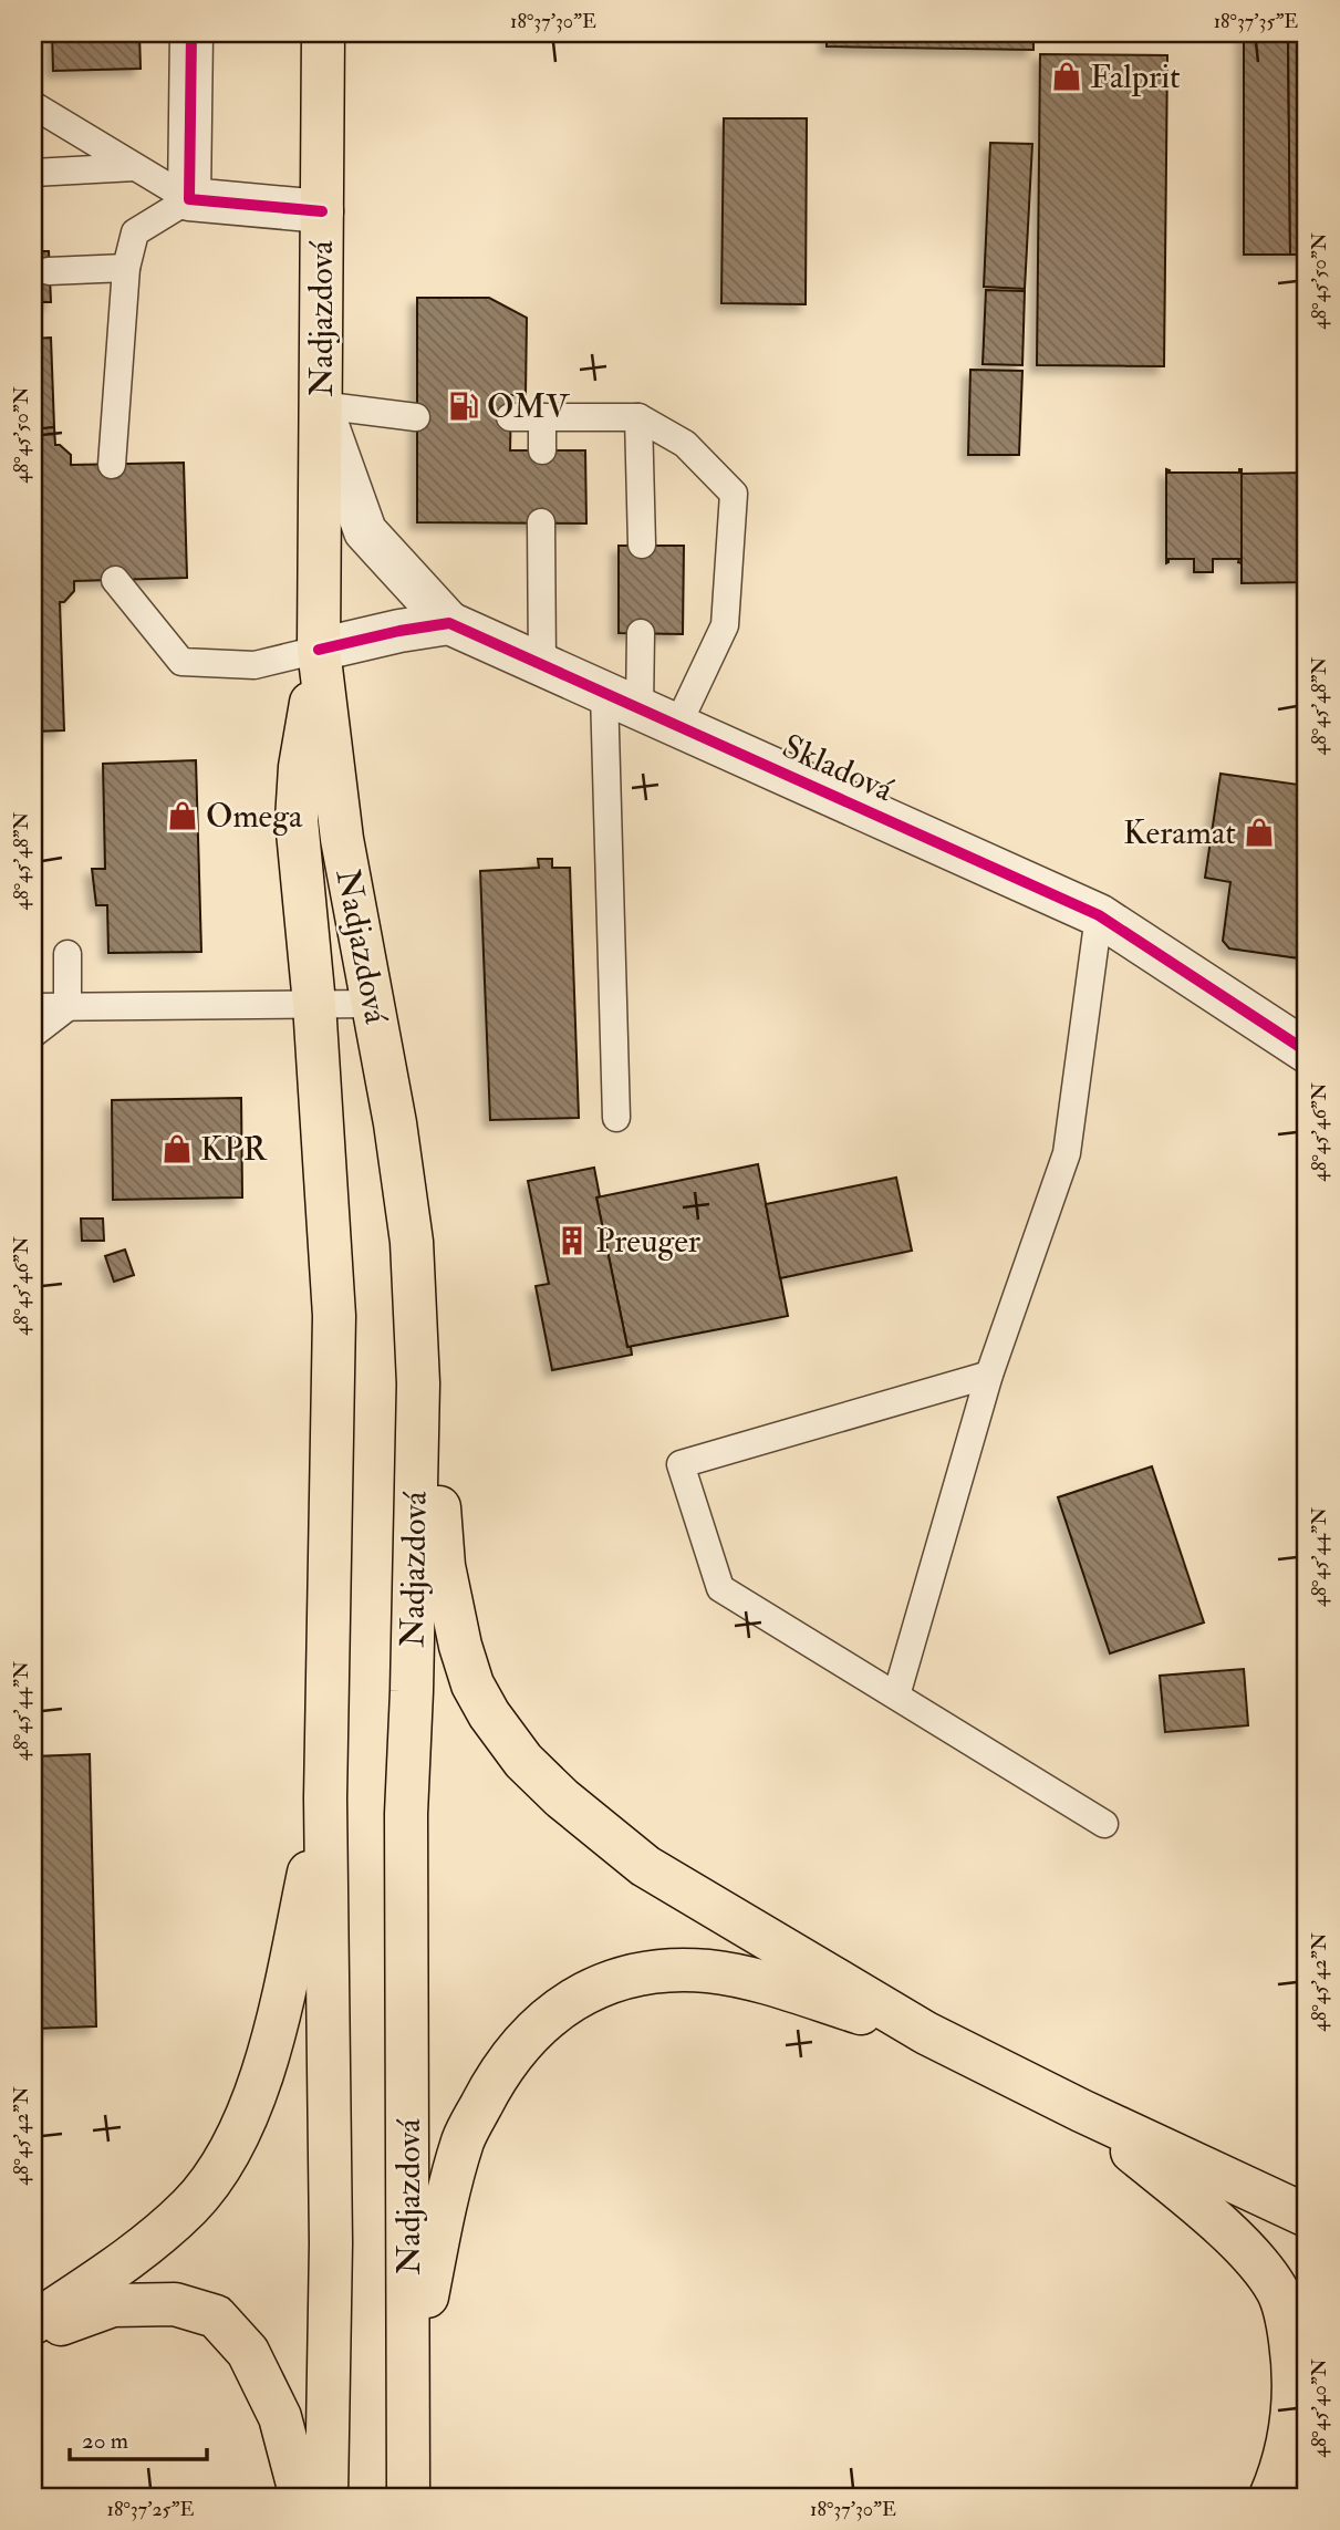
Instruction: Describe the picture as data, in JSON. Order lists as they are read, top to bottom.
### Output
{
  "streets": {
    "main road": ["Nadjazdová"],
    "street": ["Skladová"]
  },
  "crossings": [
    ["Nadjazdová", "Skladová"]
  ],
  "places": {
    "shop": [
      "Falprit",
      "Omega",
      "Keramat",
      "KPR"
    ],
    "fuel station": ["OMV"],
    "building": ["Preuger"]
  },
  "scale_bar": "20 m",
  "coordinates": [
    "18°37'30\"E",
    "18°37'35\"E",
    "48°45'50\"N",
    "48°45'48\"N",
    "48°45'46\"N",
    "48°45'44\"N",
    "48°45'42\"N",
    "48°45'40\"N",
    "18°37'25\"E"
  ]
}
